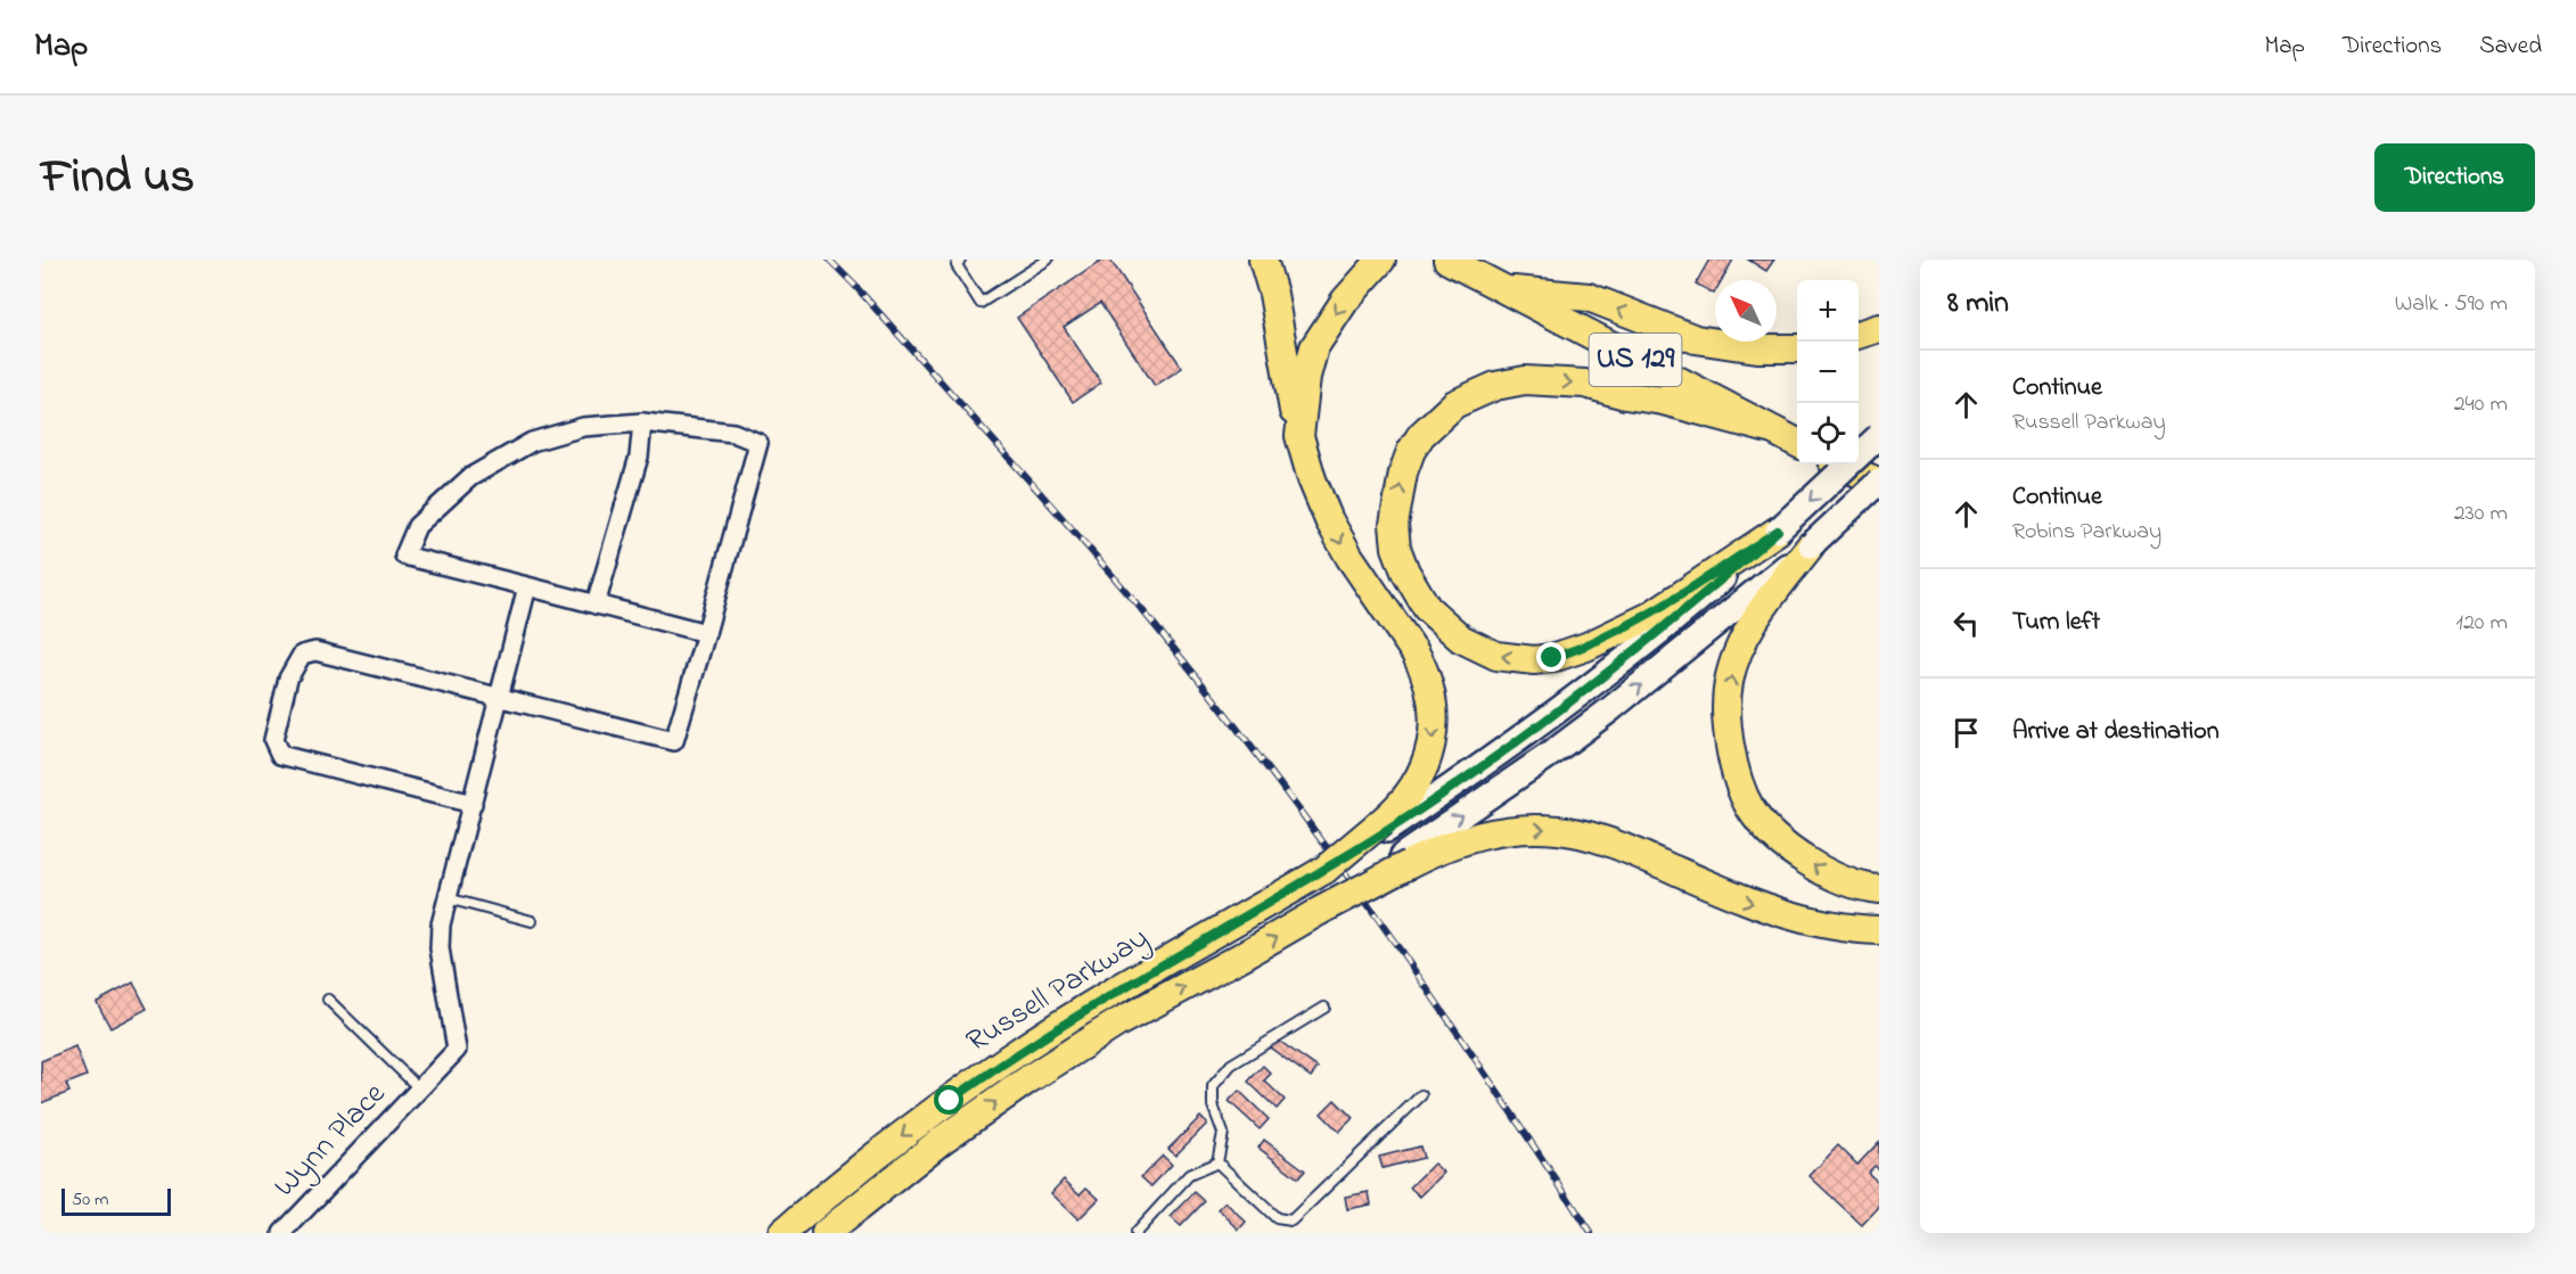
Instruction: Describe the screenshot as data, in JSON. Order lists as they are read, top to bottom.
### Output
{
  "streets": {
    "main road": ["US 129", "Russell Parkway"],
    "street": ["Wynn Place"]
  },
  "scale_bar": "50 m",
  "north": "top left",
  "page": {
    "header": "Map",
    "nav": ["Map", "Directions", "Saved"],
    "title": "Find us",
    "buttons": "Directions",
    "heading": ["8 min", "Walk · 590 m"],
    "map_buttons": ["+", "−"],
    "list": [
      ["Continue", "Russell Parkway", "240 m"],
      ["Continue", "Robins Parkway", "230 m"],
      ["Turn left", "120 m"],
      "Arrive at destination"
    ],
    "scale": "50 m"
  }
}
